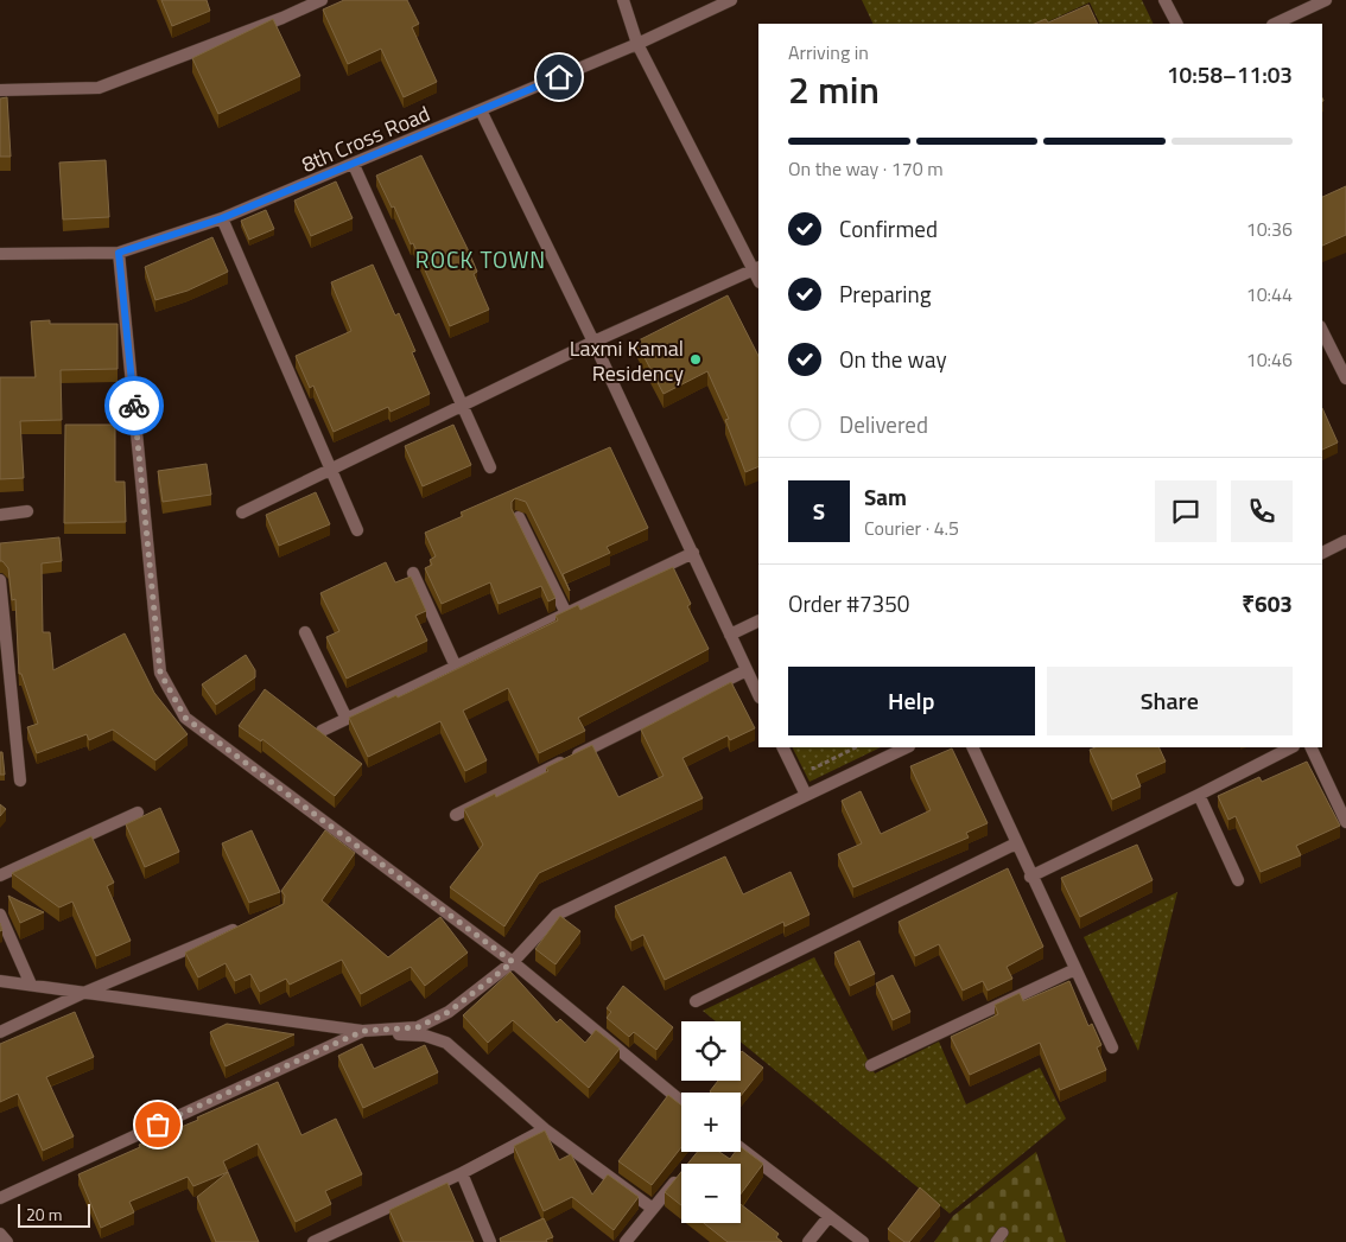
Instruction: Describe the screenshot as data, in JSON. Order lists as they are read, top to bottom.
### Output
{
  "streets": {
    "street": ["8th Cross Road"]
  },
  "districts": ["ROCK TOWN"],
  "places": ["Laxmi Kamal Residency"],
  "scale_bar": "20 m",
  "page": {
    "heading": ["2 min", "Arriving in", "10:58–11:03"],
    "panel": [
      "Sam",
      "Courier · 4.5",
      "Order #7350",
      "₹603"
    ],
    "bar": "On the way · 170 m",
    "list": [
      ["Confirmed", "10:36"],
      ["Preparing", "10:44"],
      ["On the way", "10:46"],
      "Delivered"
    ],
    "round": "S",
    "buttons": ["Help", "Share"],
    "map_buttons": ["+", "−"],
    "scale": "20 m"
  }
}
